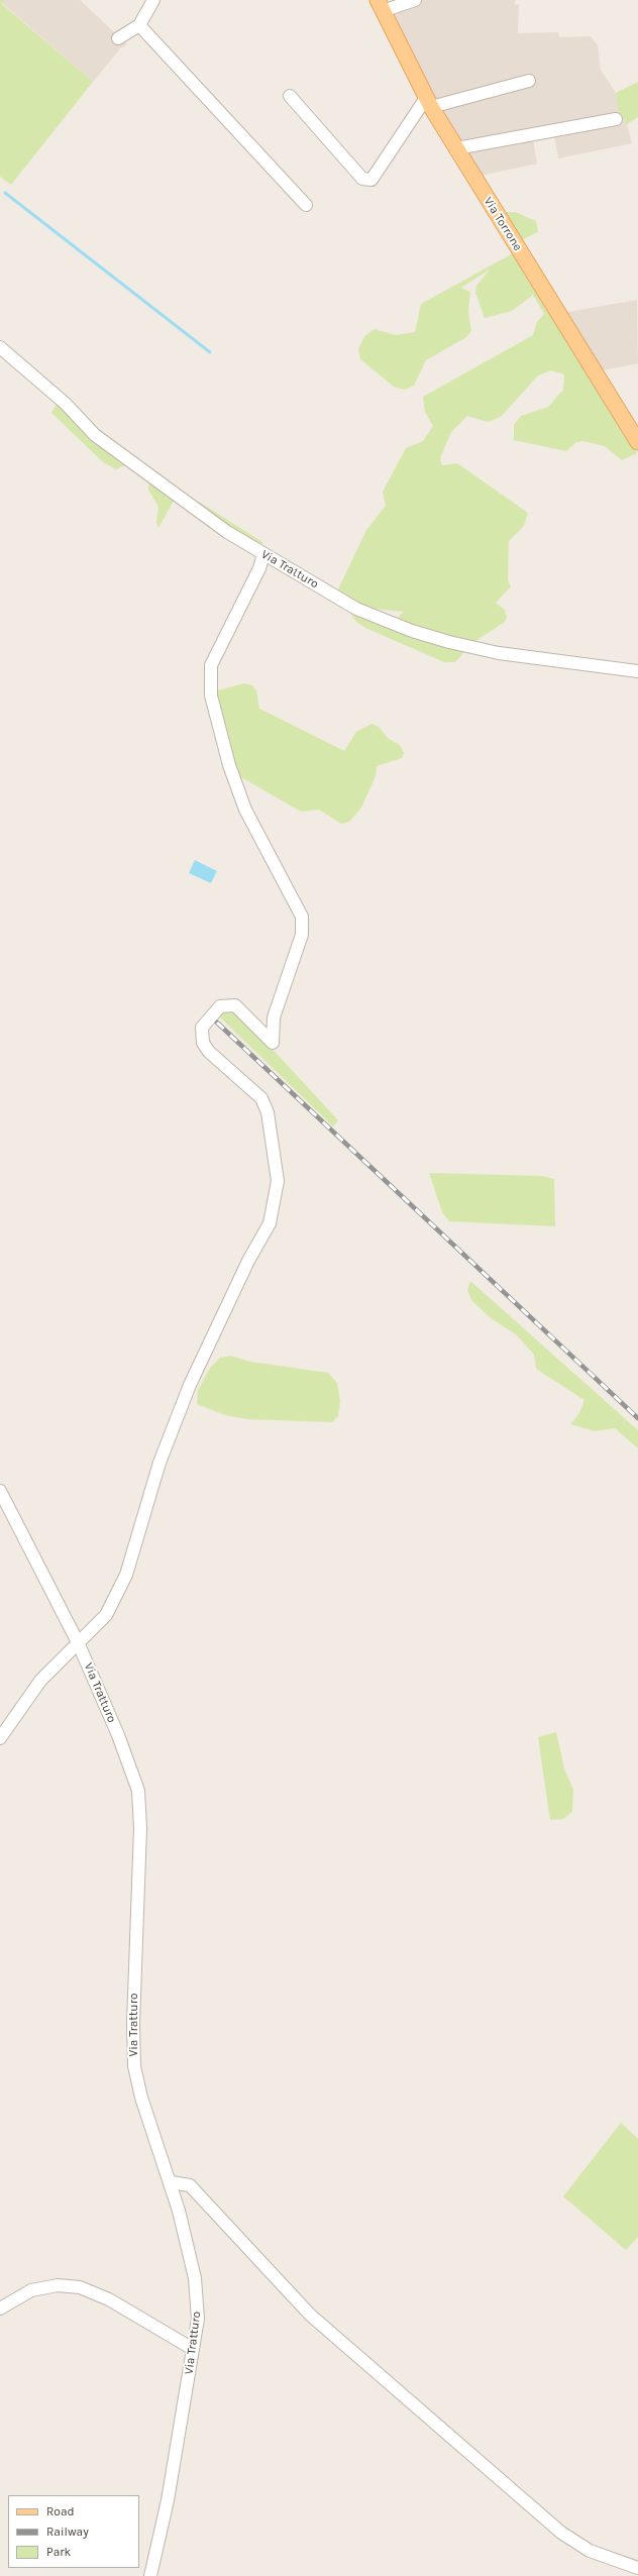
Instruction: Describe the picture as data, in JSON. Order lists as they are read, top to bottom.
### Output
{
  "streets": {
    "main road": ["Via Torrone"],
    "street": ["Via Tratturo"]
  },
  "legend": ["Road", "Railway", "Park"]
}
